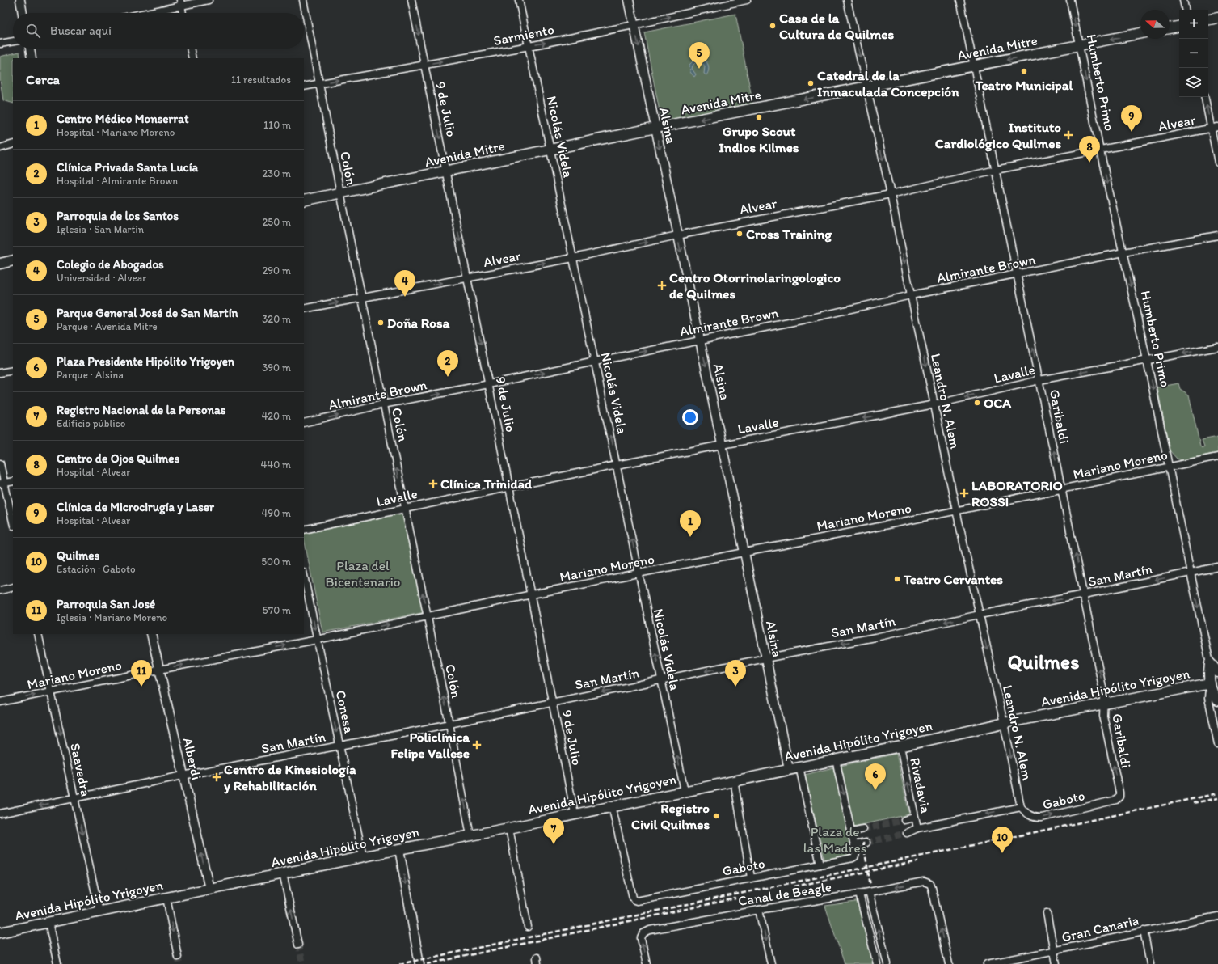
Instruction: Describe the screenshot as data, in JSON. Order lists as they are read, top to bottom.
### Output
{
  "streets": {
    "main road": ["Avenida Mitre", "Humberto Primo", "Avenida Hipólito Yrigoyen"],
    "street": [
      "Sarmiento",
      "9 de Julio",
      "Alvear",
      "Alsina",
      "Nicolás Videla",
      "Colón",
      "Almirante Brown",
      "Lavalle",
      "Leandro N. Alem",
      "Garibaldi",
      "Mariano Moreno",
      "San Martín",
      "Conesa",
      "Alberdi",
      "Saavedra",
      "Rivadavia",
      "Gaboto",
      "Canal de Beagle",
      "Gran Canaria"
    ]
  },
  "crossings": [
    ["Sarmiento", "9 de Julio"],
    ["Sarmiento", "Alsina"],
    ["Sarmiento", "Nicolás Videla"],
    ["Sarmiento", "Colón"],
    ["Avenida Mitre", "Humberto Primo"],
    ["Avenida Mitre", "9 de Julio"],
    ["Avenida Mitre", "Alsina"],
    ["Avenida Mitre", "Nicolás Videla"],
    ["Avenida Mitre", "Colón"],
    ["Avenida Mitre", "Leandro N. Alem"],
    ["Avenida Mitre", "Garibaldi"],
    ["Humberto Primo", "Alvear"],
    ["Humberto Primo", "Almirante Brown"],
    ["Humberto Primo", "Lavalle"],
    ["Humberto Primo", "Mariano Moreno"],
    ["Humberto Primo", "San Martín"],
    ["Humberto Primo", "Avenida Hipólito Yrigoyen"],
    ["9 de Julio", "Alvear"],
    ["9 de Julio", "Almirante Brown"],
    ["9 de Julio", "Lavalle"],
    ["9 de Julio", "Mariano Moreno"],
    ["9 de Julio", "San Martín"],
    ["9 de Julio", "Avenida Hipólito Yrigoyen"],
    ["Alvear", "Alsina"],
    ["Alvear", "Nicolás Videla"],
    ["Alvear", "Colón"],
    ["Alvear", "Leandro N. Alem"],
    ["Alvear", "Garibaldi"],
    ["Alsina", "Almirante Brown"],
    ["Alsina", "Lavalle"],
    ["Alsina", "Mariano Moreno"],
    ["Alsina", "San Martín"],
    ["Alsina", "Avenida Hipólito Yrigoyen"],
    ["Nicolás Videla", "Almirante Brown"],
    ["Nicolás Videla", "Lavalle"],
    ["Nicolás Videla", "Mariano Moreno"],
    ["Nicolás Videla", "San Martín"],
    ["Nicolás Videla", "Avenida Hipólito Yrigoyen"],
    ["Colón", "Almirante Brown"],
    ["Colón", "Lavalle"],
    ["Colón", "Mariano Moreno"],
    ["Colón", "San Martín"],
    ["Colón", "Avenida Hipólito Yrigoyen"],
    ["Almirante Brown", "Leandro N. Alem"],
    ["Almirante Brown", "Garibaldi"],
    ["Lavalle", "Leandro N. Alem"],
    ["Lavalle", "Garibaldi"],
    ["Leandro N. Alem", "Mariano Moreno"],
    ["Leandro N. Alem", "San Martín"],
    ["Leandro N. Alem", "Avenida Hipólito Yrigoyen"],
    ["Leandro N. Alem", "Gaboto"],
    ["Garibaldi", "Mariano Moreno"],
    ["Garibaldi", "San Martín"],
    ["Garibaldi", "Avenida Hipólito Yrigoyen"],
    ["Garibaldi", "Gaboto"],
    ["Mariano Moreno", "Conesa"],
    ["Mariano Moreno", "Alberdi"],
    ["Mariano Moreno", "Saavedra"],
    ["San Martín", "Conesa"],
    ["San Martín", "Alberdi"],
    ["San Martín", "Saavedra"],
    ["Avenida Hipólito Yrigoyen", "Conesa"],
    ["Avenida Hipólito Yrigoyen", "Alberdi"],
    ["Avenida Hipólito Yrigoyen", "Saavedra"],
    ["Avenida Hipólito Yrigoyen", "Rivadavia"],
    ["Avenida Hipólito Yrigoyen", "Gaboto"]
  ],
  "one_way": [
    "Sarmiento",
    "Avenida Mitre",
    "Humberto Primo",
    "9 de Julio",
    "Alvear",
    "Alsina",
    "Nicolás Videla",
    "Colón",
    "Almirante Brown",
    "Lavalle",
    "Leandro N. Alem",
    "Garibaldi",
    "San Martín",
    "Conesa",
    "Alberdi",
    "Saavedra",
    "Rivadavia"
  ],
  "districts": ["Quilmes"],
  "parks": ["Plaza del Bicentenario", "Plaza de las Madres"],
  "places": {
    "other": [
      "Casa de la Cultura de Quilmes",
      "Teatro Municipal",
      "Catedral de la Inmaculada Concepción",
      "Grupo Scout Indios Kilmes",
      "Cross Training",
      "Doña Rosa",
      "OCA",
      "Teatro Cervantes",
      "Registro Civil Quilmes"
    ],
    "health": [
      "Instituto Cardiológico Quilmes",
      "Centro Otorrinolaringologico de Quilmes",
      "Clínica Trinidad",
      "LABORATORIO ROSSI",
      "Policlínica Felipe Vallese",
      "Centro de Kinesiología y Rehabilitación"
    ]
  },
  "north": "left",
  "page": {
    "map_buttons": ["+", "−"],
    "search": "Buscar aquí",
    "pins": [
      "5",
      "9",
      "8",
      "4",
      "2",
      "1",
      "3",
      "11",
      "6",
      "7",
      "10"
    ],
    "heading": ["Cerca", "11 resultados"],
    "list": [
      {
        "mark": "1",
        "name": "Centro Médico Monserrat",
        "note": "Hospital · Mariano Moreno",
        "value": "110 m"
      },
      {
        "mark": "2",
        "name": "Clínica Privada Santa Lucía",
        "note": "Hospital · Almirante Brown",
        "value": "230 m"
      },
      {
        "mark": "3",
        "name": "Parroquia de los Santos",
        "note": "Iglesia · San Martín",
        "value": "250 m"
      },
      {
        "mark": "4",
        "name": "Colegio de Abogados",
        "note": "Universidad · Alvear",
        "value": "290 m"
      },
      {
        "mark": "5",
        "name": "Parque General José de San Martín",
        "note": "Parque · Avenida Mitre",
        "value": "320 m"
      },
      {
        "mark": "6",
        "name": "Plaza Presidente Hipólito Yrigoyen",
        "note": "Parque · Alsina",
        "value": "390 m"
      },
      {
        "mark": "7",
        "name": "Registro Nacional de la Personas",
        "note": "Edificio público",
        "value": "420 m"
      },
      {
        "mark": "8",
        "name": "Centro de Ojos Quilmes",
        "note": "Hospital · Alvear",
        "value": "440 m"
      },
      {
        "mark": "9",
        "name": "Clínica de Microcirugía y Laser",
        "note": "Hospital · Alvear",
        "value": "490 m"
      },
      {
        "mark": "10",
        "name": "Quilmes",
        "note": "Estación · Gaboto",
        "value": "500 m"
      },
      {
        "mark": "11",
        "name": "Parroquia San José",
        "note": "Iglesia · Mariano Moreno",
        "value": "570 m"
      }
    ]
  }
}
